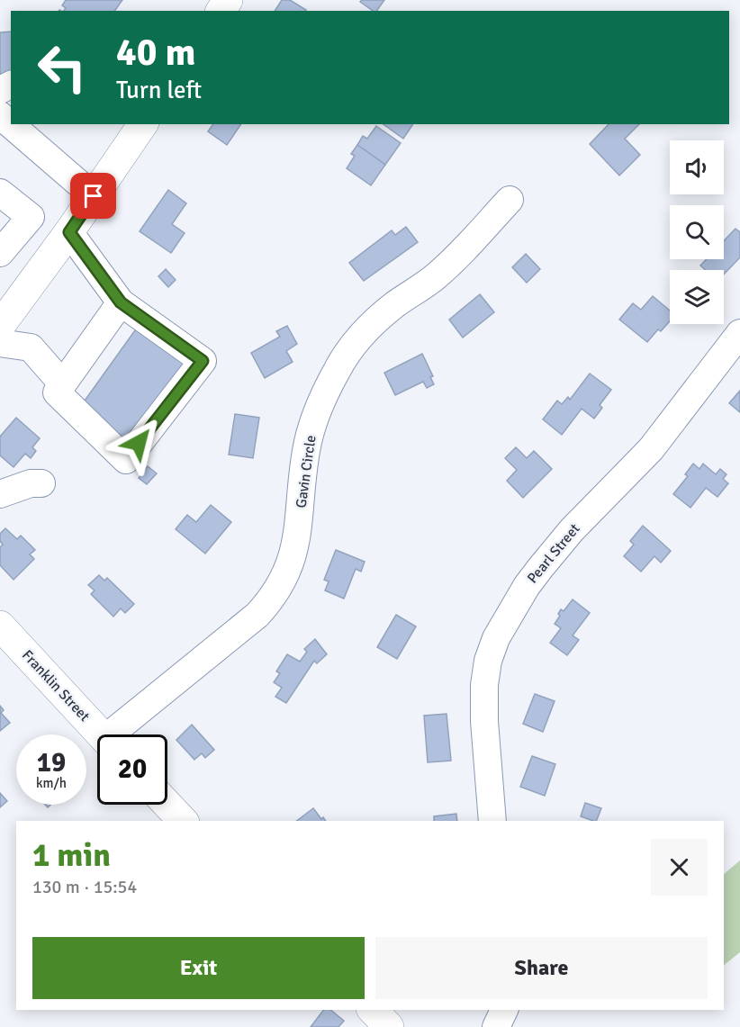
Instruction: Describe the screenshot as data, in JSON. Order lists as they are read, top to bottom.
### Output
{
  "streets": {
    "main road": ["Franklin Street"],
    "street": ["Gavin Circle", "Pearl Street"]
  },
  "page": {
    "turn": ["40 m", "Turn left"],
    "speed": "19 km/h",
    "limit": "20",
    "heading": ["1 min", "130 m · 15:54"],
    "buttons": ["Exit", "Share"]
  }
}
